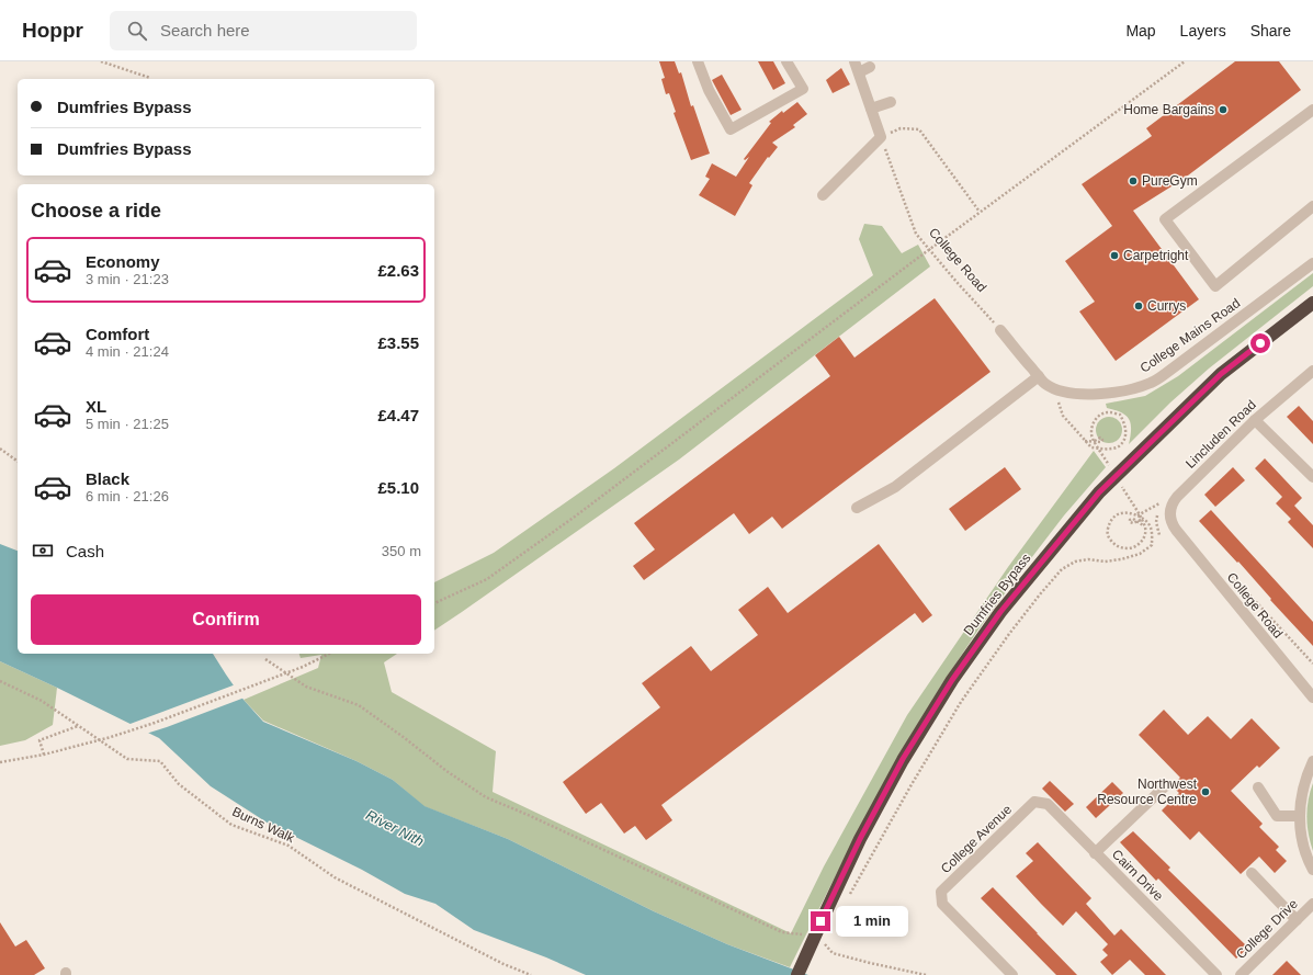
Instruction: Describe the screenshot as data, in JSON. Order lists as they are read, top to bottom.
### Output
{
  "streets": {
    "highway": ["Dumfries Bypass"],
    "street": [
      "College Road",
      "College Mains Road",
      "Lincluden Road",
      "College Avenue",
      "Cairn Drive",
      "College Drive"
    ],
    "path": ["Burns Walk"]
  },
  "crossings": [
    ["College Road", "Lincluden Road"],
    ["College Avenue", "Cairn Drive"]
  ],
  "water": ["River Nith"],
  "places": [
    "Home Bargains",
    "PureGym",
    "Carpetright",
    "Currys",
    "Northwest Resource Centre"
  ],
  "page": {
    "header": "Hoppr",
    "search": "Search here",
    "nav": ["Map", "Layers", "Share"],
    "banner": ["Dumfries Bypass", "Dumfries Bypass"],
    "heading": "Choose a ride",
    "list": [
      {
        "name": "Economy",
        "note": "3 min · 21:23",
        "value": "£2.63"
      },
      {
        "name": "Comfort",
        "note": "4 min · 21:24",
        "value": "£3.55"
      },
      {
        "name": "XL",
        "note": "5 min · 21:25",
        "value": "£4.47"
      },
      {
        "name": "Black",
        "note": "6 min · 21:26",
        "value": "£5.10"
      }
    ],
    "pay": ["Cash", "350 m"],
    "buttons": "Confirm",
    "bubble": "1 min"
  }
}
